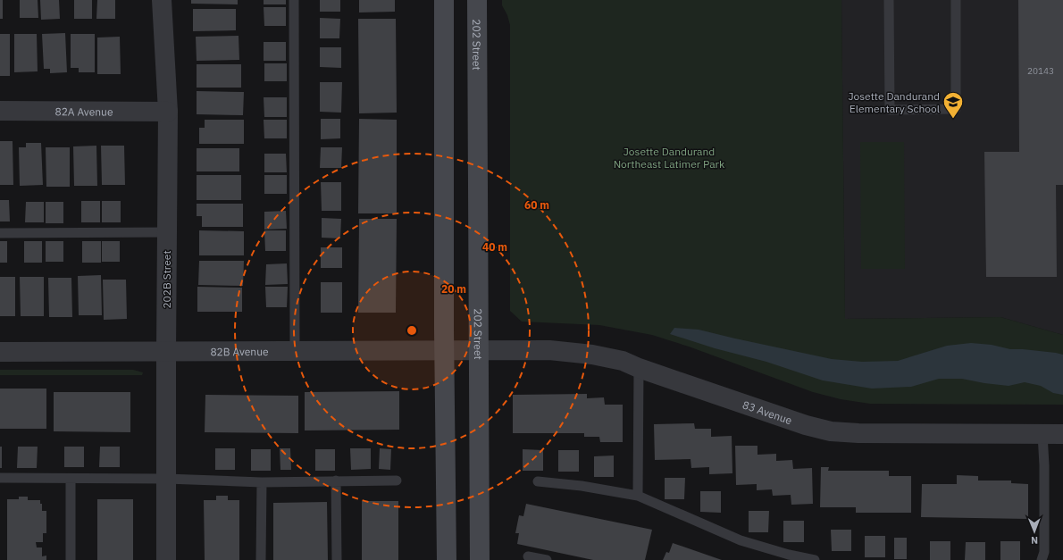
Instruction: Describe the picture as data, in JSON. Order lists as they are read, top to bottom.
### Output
{
  "streets": {
    "main road": ["202 Street"],
    "street": [
      "82A Avenue",
      "202B Street",
      "82B Avenue",
      "83 Avenue"
    ]
  },
  "crossings": [
    ["202 Street", "82B Avenue"],
    ["202 Street", "83 Avenue"],
    ["82A Avenue", "202B Street"],
    ["202B Street", "82B Avenue"],
    ["82B Avenue", "83 Avenue"]
  ],
  "parks": ["Josette Dandurand Northeast Latimer Park"],
  "places": {
    "school or university": ["Josette Dandurand Elementary School"]
  },
  "house_numbers": ["20143"],
  "north": "bottom",
  "rings": ["60 m", "40 m", "20 m"]
}
